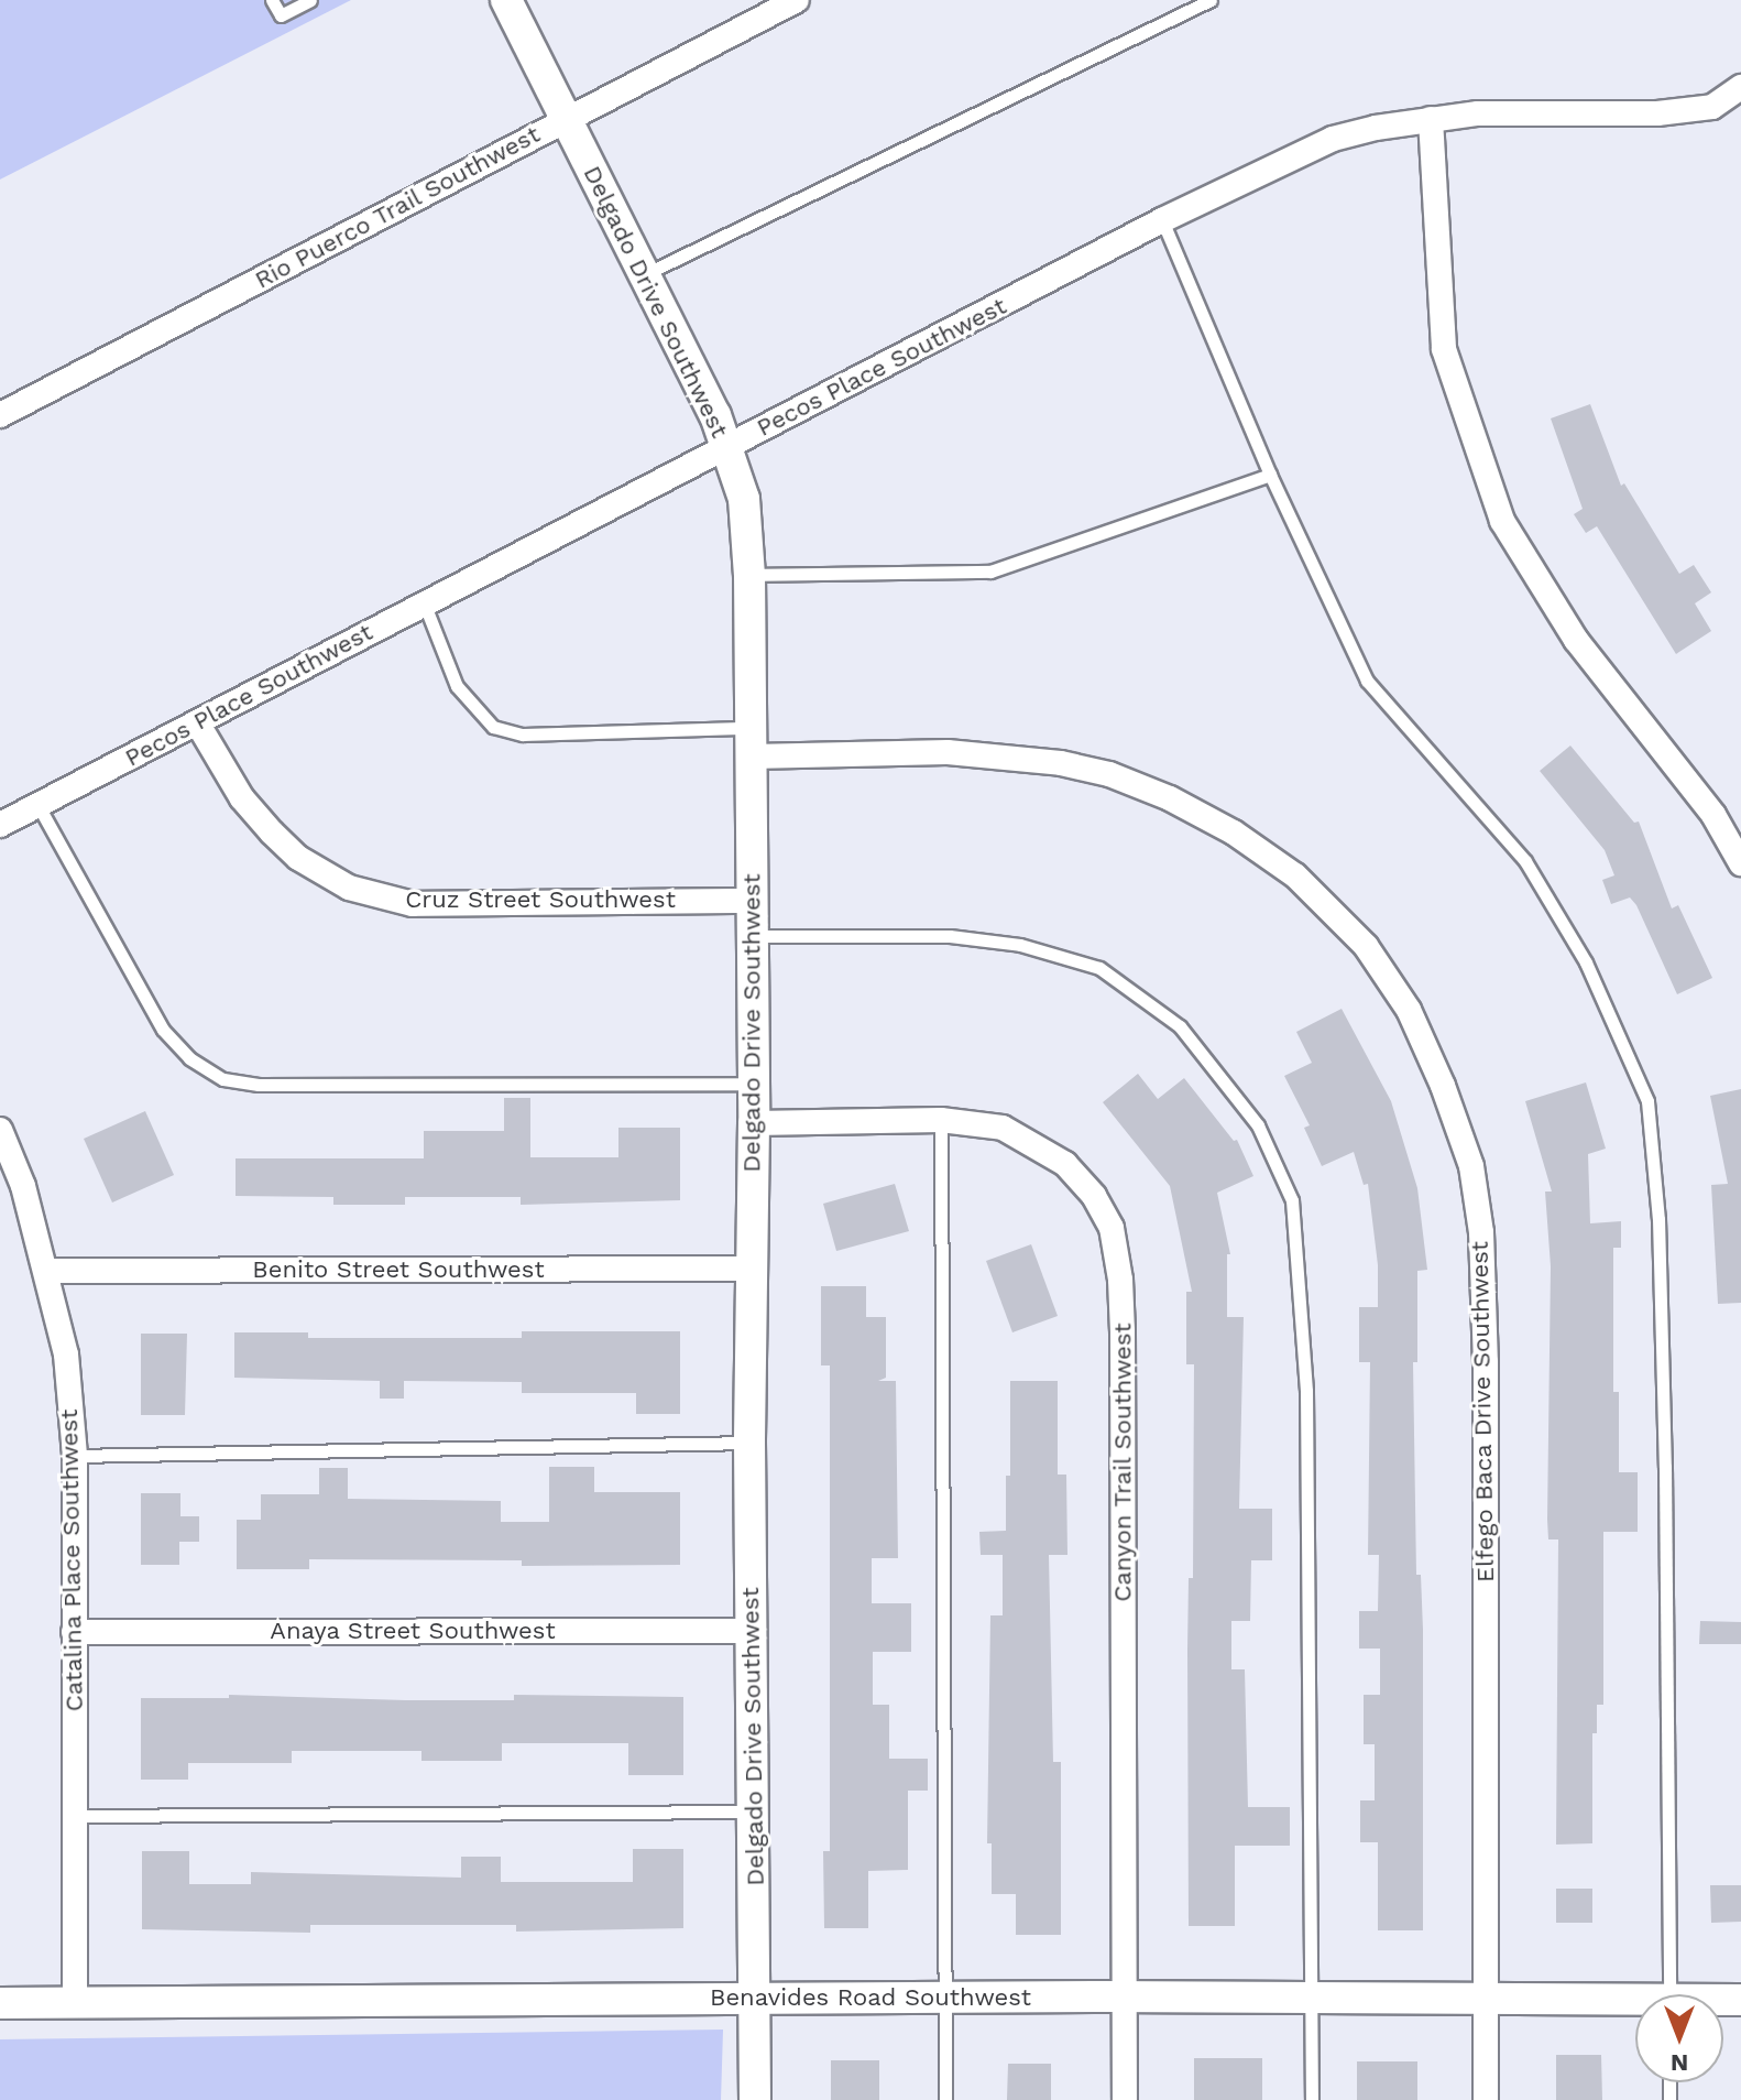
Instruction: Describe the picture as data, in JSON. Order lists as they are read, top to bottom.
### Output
{
  "streets": {
    "street": [
      "Rio Puerco Trail Southwest",
      "Delgado Drive Southwest",
      "Pecos Place Southwest",
      "Cruz Street Southwest",
      "Benito Street Southwest",
      "Elfego Baca Drive Southwest",
      "Canyon Trail Southwest",
      "Catalina Place Southwest",
      "Anaya Street Southwest",
      "Benavides Road Southwest"
    ]
  },
  "crossings": [
    ["Rio Puerco Trail Southwest", "Delgado Drive Southwest"],
    ["Delgado Drive Southwest", "Pecos Place Southwest"],
    ["Delgado Drive Southwest", "Cruz Street Southwest"],
    ["Delgado Drive Southwest", "Benito Street Southwest"],
    ["Delgado Drive Southwest", "Elfego Baca Drive Southwest"],
    ["Delgado Drive Southwest", "Canyon Trail Southwest"],
    ["Delgado Drive Southwest", "Anaya Street Southwest"],
    ["Delgado Drive Southwest", "Benavides Road Southwest"],
    ["Pecos Place Southwest", "Cruz Street Southwest"],
    ["Benito Street Southwest", "Catalina Place Southwest"],
    ["Elfego Baca Drive Southwest", "Benavides Road Southwest"],
    ["Canyon Trail Southwest", "Benavides Road Southwest"],
    ["Catalina Place Southwest", "Anaya Street Southwest"],
    ["Catalina Place Southwest", "Benavides Road Southwest"]
  ],
  "north": "bottom"
}
